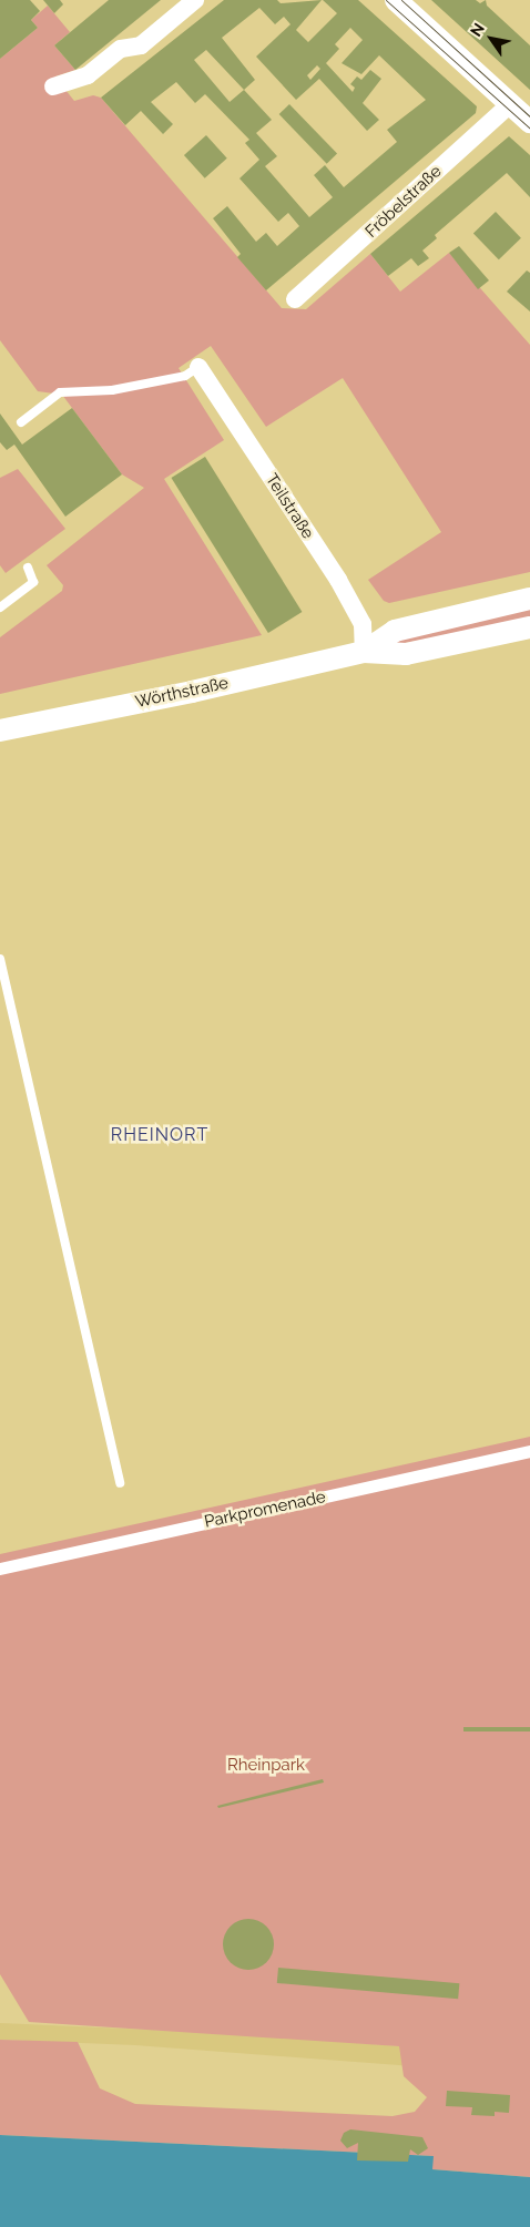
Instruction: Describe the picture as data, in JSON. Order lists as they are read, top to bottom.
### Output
{
  "streets": {
    "street": [
      "Fröbelstraße",
      "Teilstraße",
      "Wörthstraße",
      "Parkpromenade"
    ]
  },
  "crossings": [
    ["Teilstraße", "Wörthstraße"]
  ],
  "districts": ["RHEINORT"],
  "parks": ["Rheinpark"],
  "north": "top left"
}
